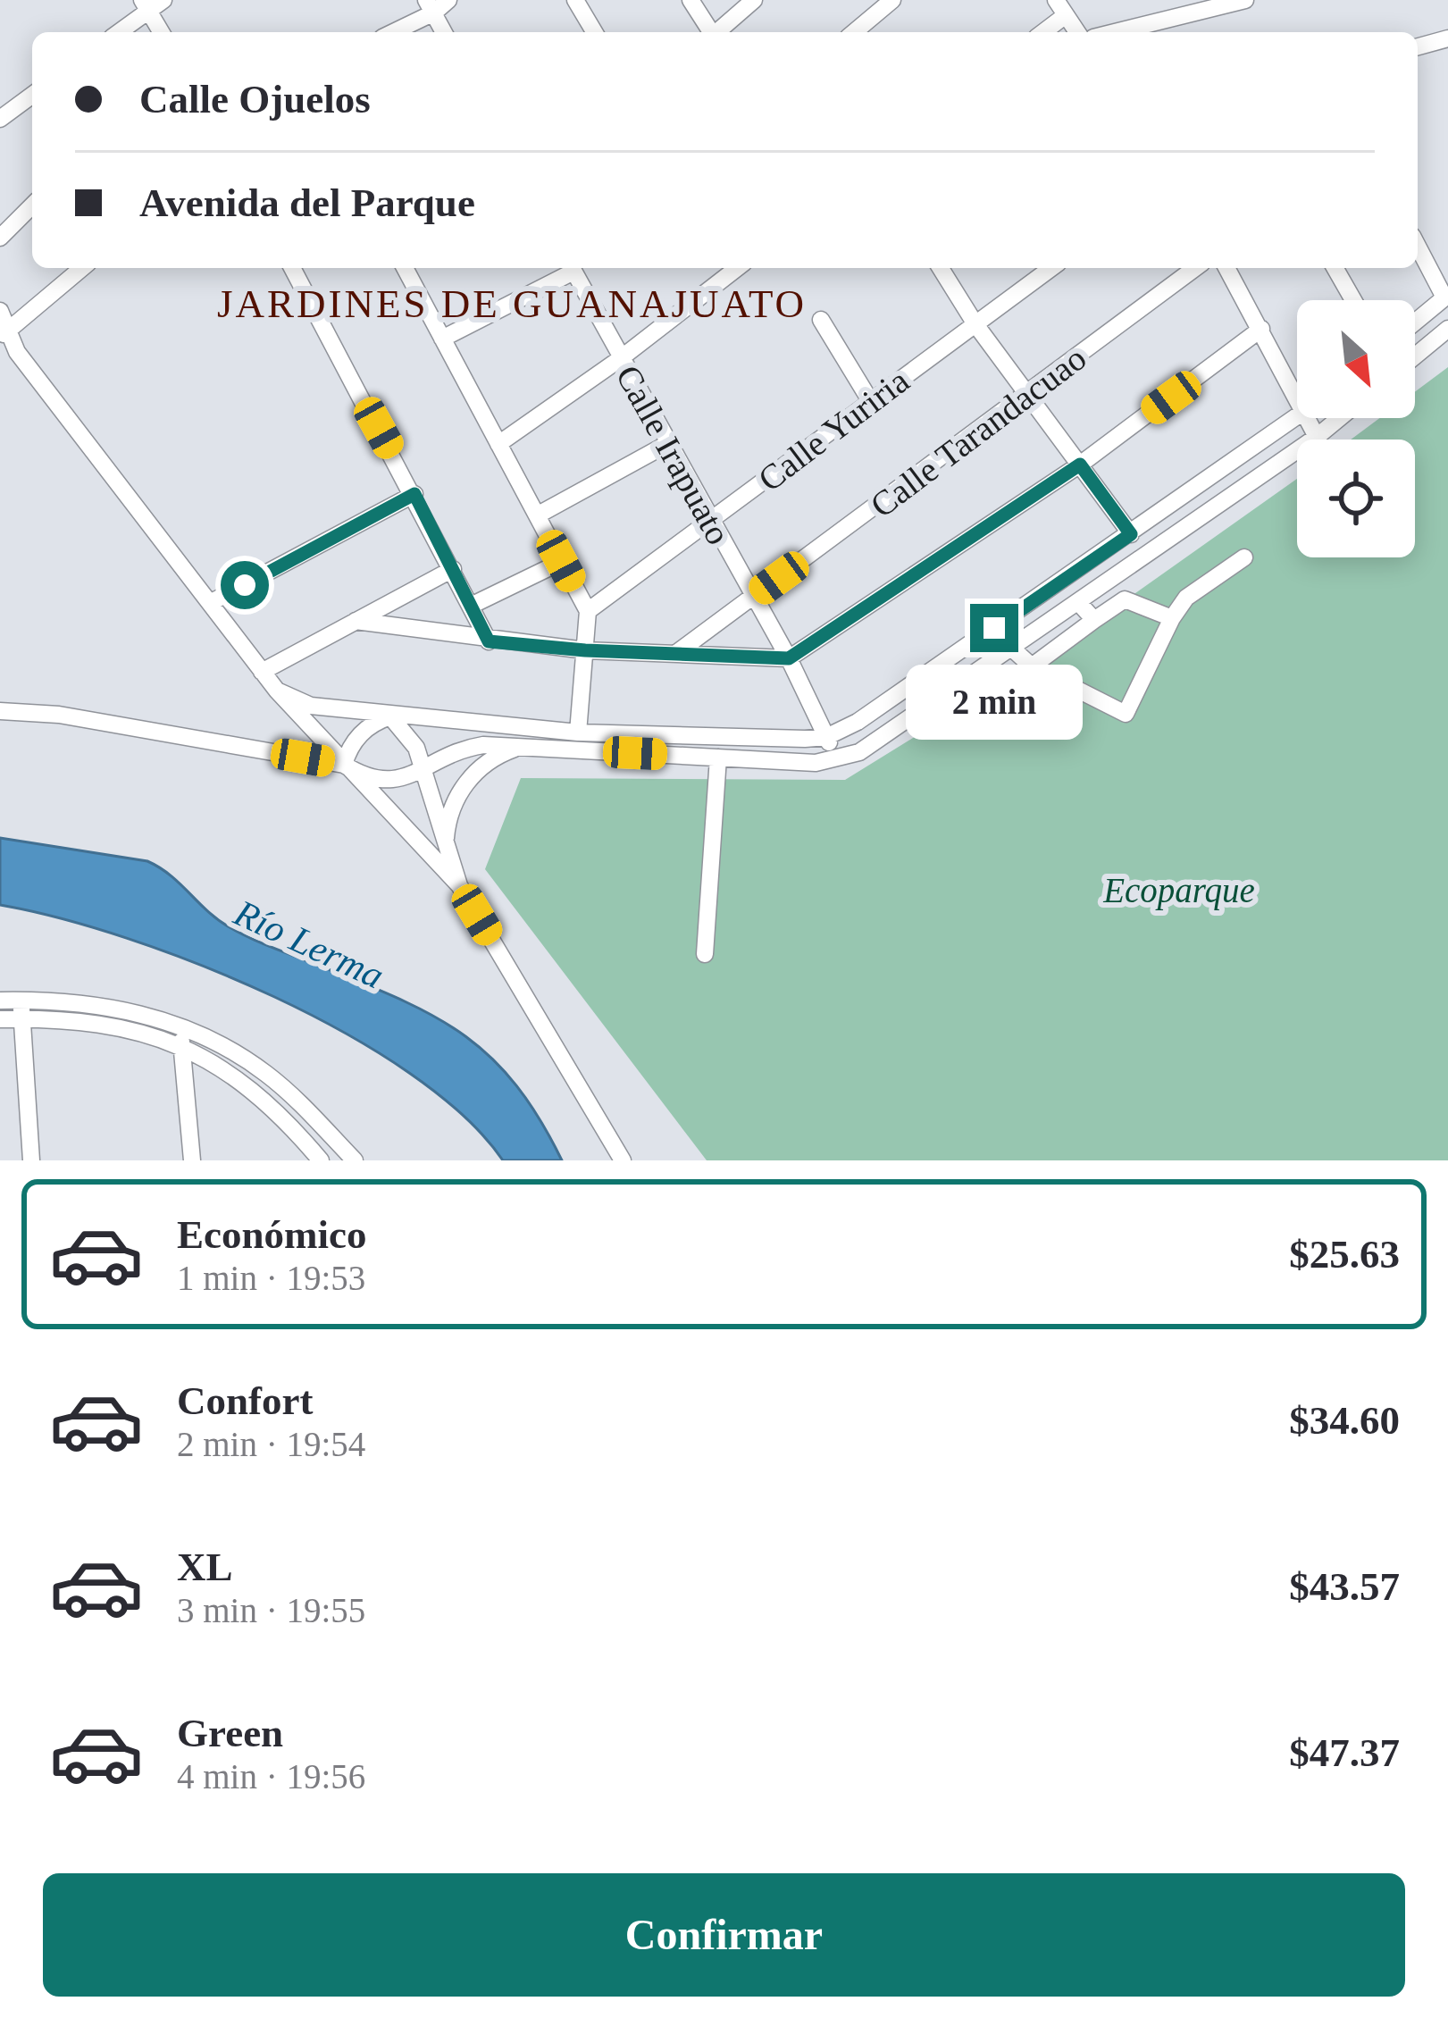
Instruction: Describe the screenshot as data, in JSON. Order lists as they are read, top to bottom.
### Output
{
  "streets": {
    "street": ["Calle Yuriria", "Calle Tarandacuao", "Calle Irapuato"]
  },
  "crossings": [
    ["Calle Yuriria", "Calle Irapuato"],
    ["Calle Tarandacuao", "Calle Irapuato"]
  ],
  "districts": ["JARDINES DE GUANAJUATO"],
  "water": ["Río Lerma"],
  "parks": ["Ecoparque"],
  "north": "bottom right",
  "page": {
    "banner": ["Calle Ojuelos", "Avenida del Parque"],
    "bubble": "2 min",
    "list": [
      {
        "name": "Económico",
        "note": "1 min · 19:53",
        "value": "$25.63"
      },
      {
        "name": "Confort",
        "note": "2 min · 19:54",
        "value": "$34.60"
      },
      {
        "name": "XL",
        "note": "3 min · 19:55",
        "value": "$43.57"
      },
      {
        "name": "Green",
        "note": "4 min · 19:56",
        "value": "$47.37"
      }
    ],
    "buttons": "Confirmar"
  }
}
